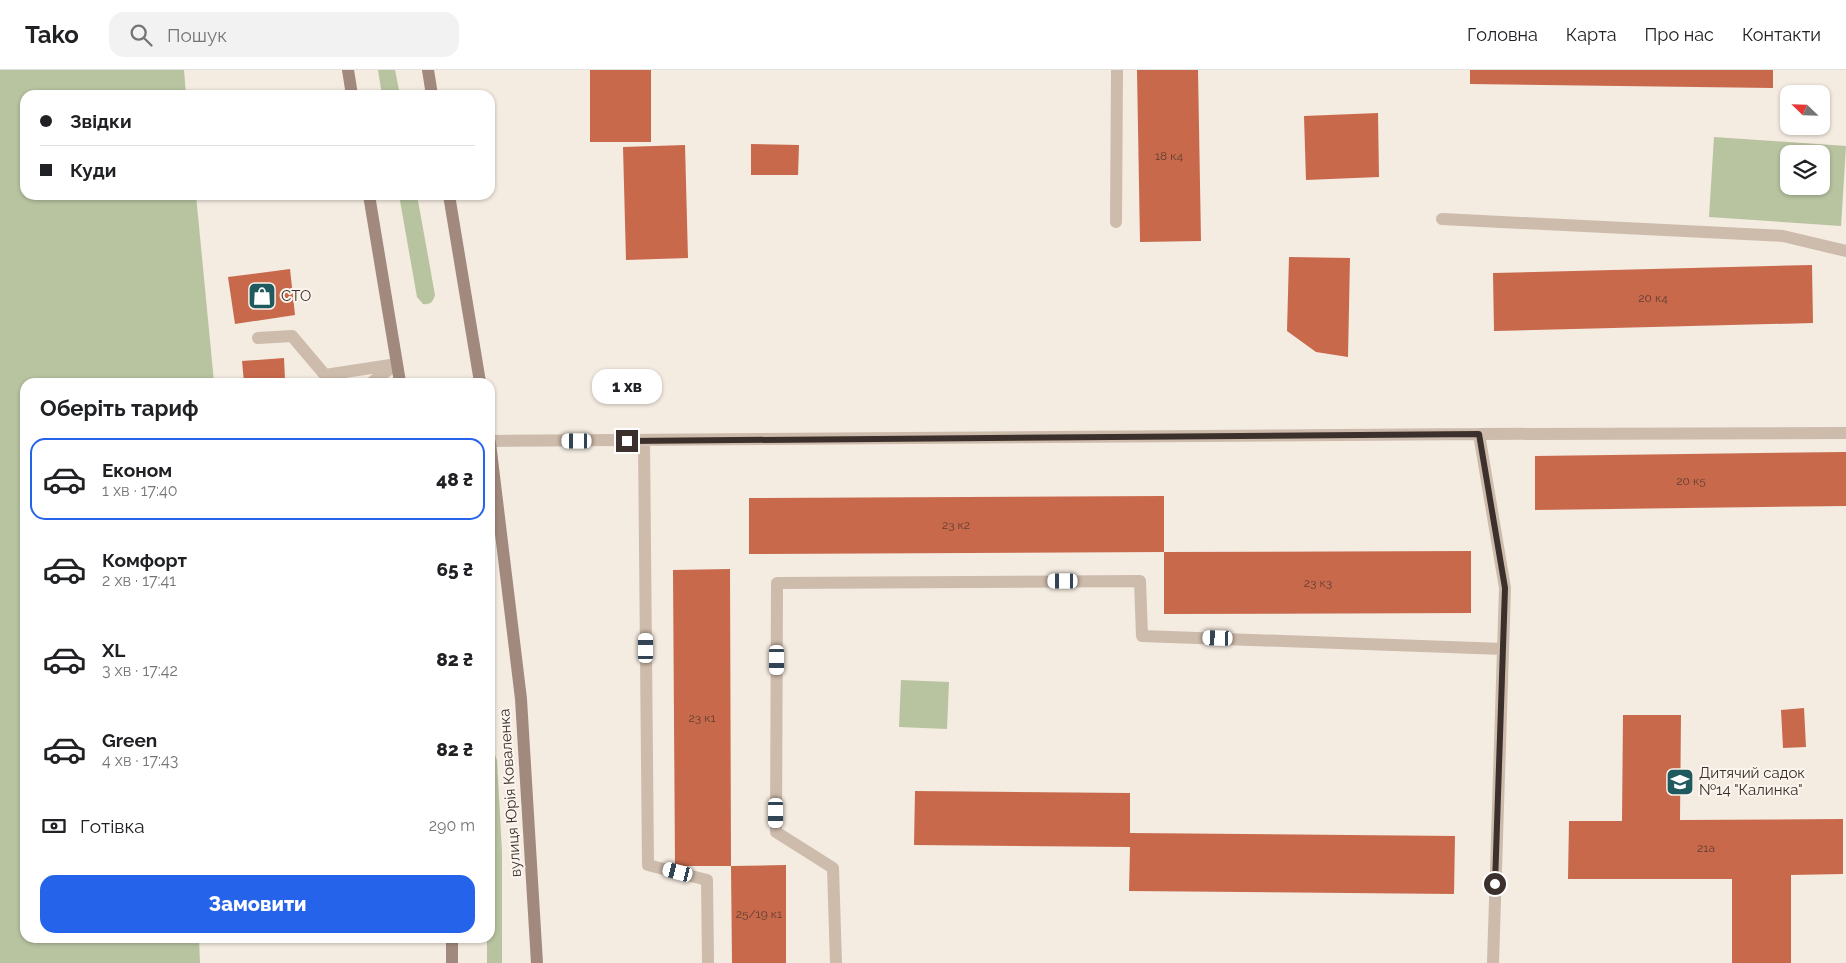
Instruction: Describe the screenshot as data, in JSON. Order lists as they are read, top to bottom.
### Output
{
  "streets": {
    "street": ["вулиця Юрія Коваленка"]
  },
  "places": {
    "shop": ["СТО"],
    "school or university": ["Дитячий садок №14 \"Калинка\""]
  },
  "house_numbers": [
    "18 к4",
    "20 к4",
    "20 к5",
    "23 к2",
    "23 к3",
    "23 к1",
    "21а",
    "25/19 к1"
  ],
  "north": "top left",
  "page": {
    "header": "Tako",
    "search": "Пошук",
    "nav": [
      "Головна",
      "Карта",
      "Про нас",
      "Контакти"
    ],
    "banner": ["Звідки", "Куди"],
    "bubble": "1 хв",
    "heading": "Оберіть тариф",
    "list": [
      {
        "name": "Економ",
        "note": "1 хв · 17:40",
        "value": "48 ₴"
      },
      {
        "name": "Комфорт",
        "note": "2 хв · 17:41",
        "value": "65 ₴"
      },
      {
        "name": "XL",
        "note": "3 хв · 17:42",
        "value": "82 ₴"
      },
      {
        "name": "Green",
        "note": "4 хв · 17:43",
        "value": "82 ₴"
      }
    ],
    "pay": ["Готівка", "290 m"],
    "buttons": "Замовити"
  }
}
